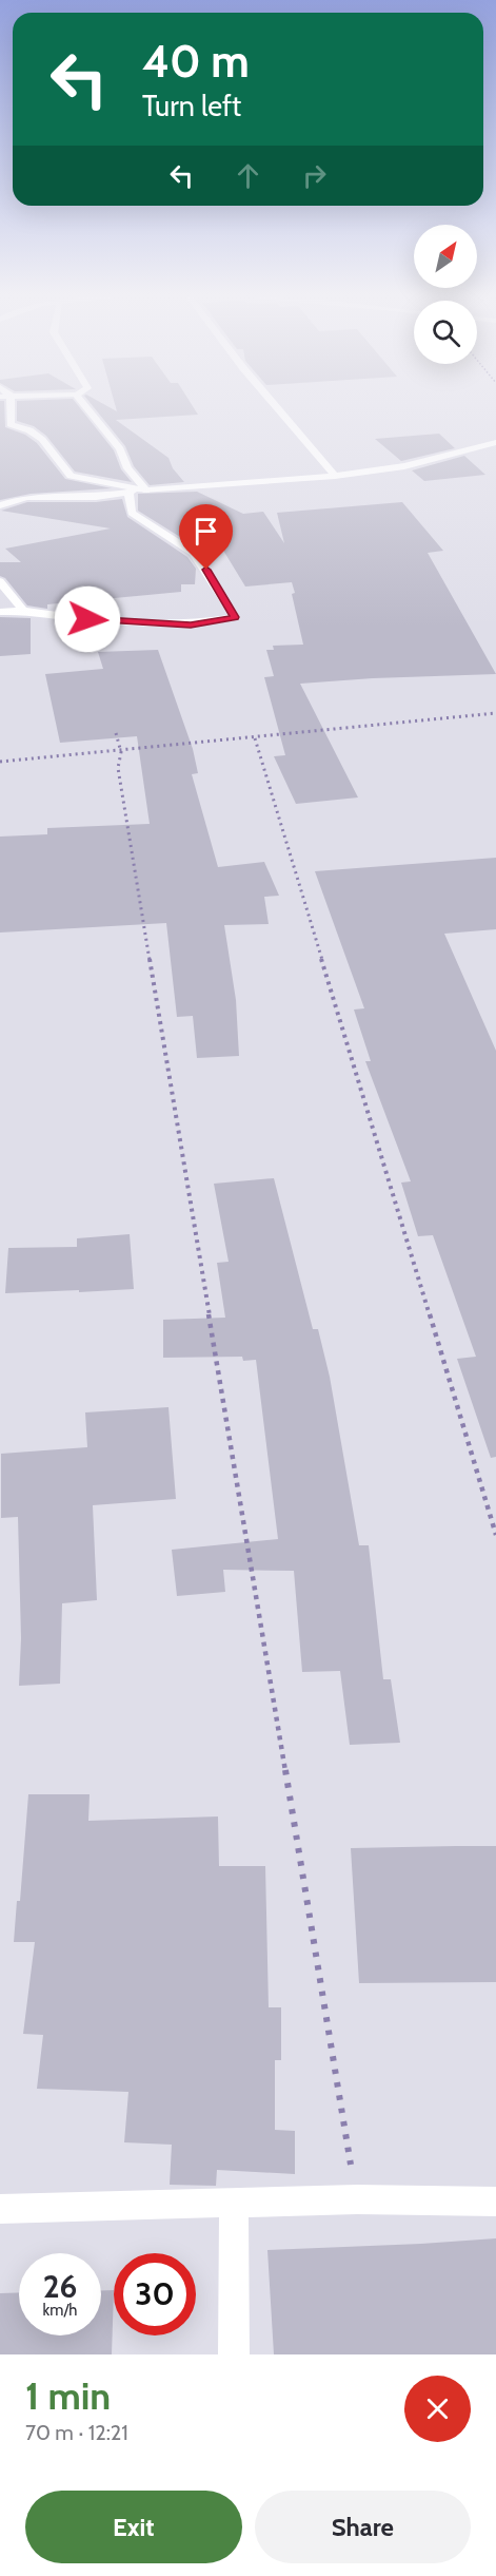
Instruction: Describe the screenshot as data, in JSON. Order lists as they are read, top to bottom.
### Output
{
  "north": "top right",
  "page": {
    "turn": ["40 m", "Turn left"],
    "speed": "26 km/h",
    "limit": "30",
    "heading": ["1 min", "70 m · 12:21"],
    "buttons": ["Exit", "Share"]
  }
}
